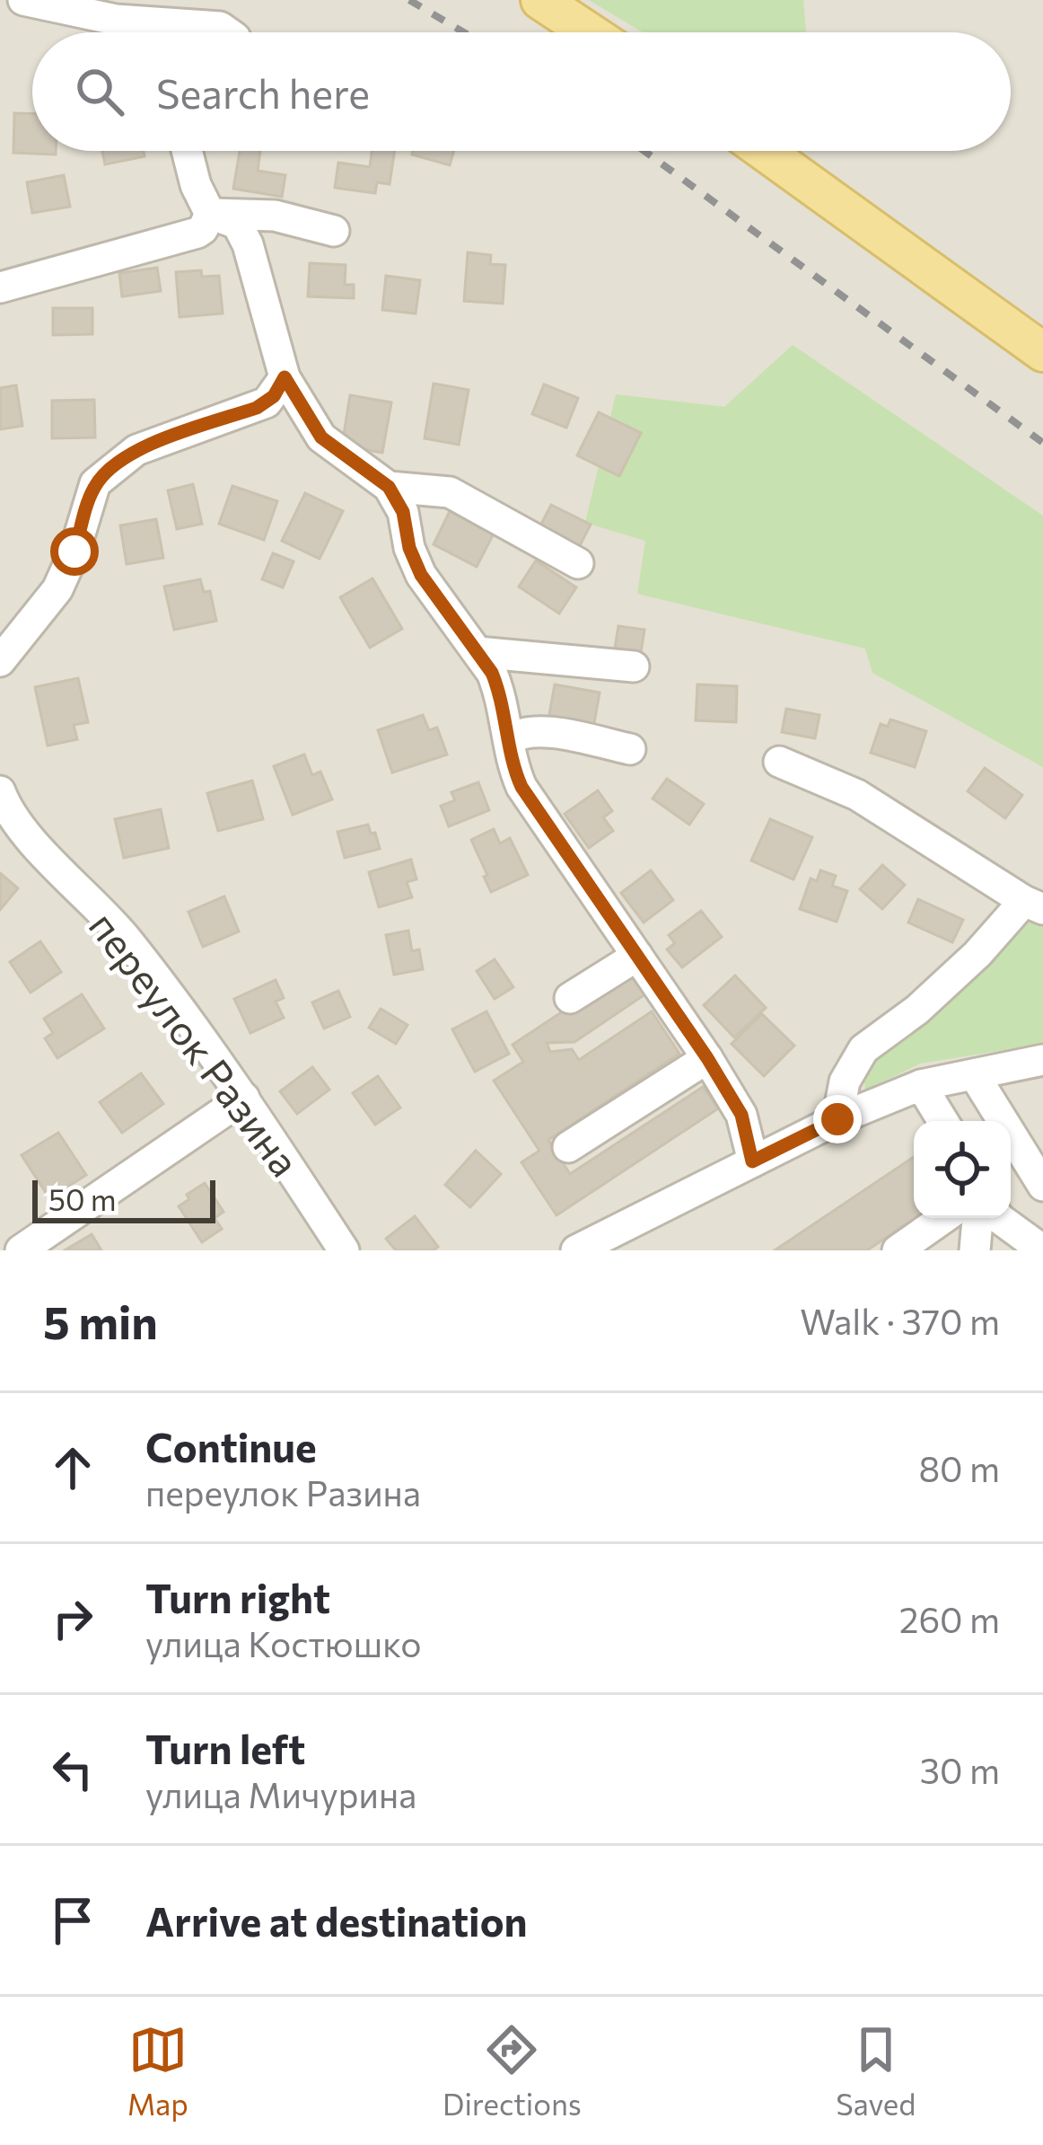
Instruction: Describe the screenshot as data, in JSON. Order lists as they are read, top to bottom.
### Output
{
  "streets": {
    "street": ["переулок Разина"]
  },
  "scale_bar": "50 m",
  "page": {
    "search": "Search here",
    "scale": "50 m",
    "heading": ["5 min", "Walk · 370 m"],
    "list": [
      ["Continue", "переулок Разина", "80 m"],
      ["Turn right", "улица Костюшко", "260 m"],
      ["Turn left", "улица Мичурина", "30 m"],
      "Arrive at destination"
    ],
    "nav": ["Map", "Directions", "Saved"]
  }
}
